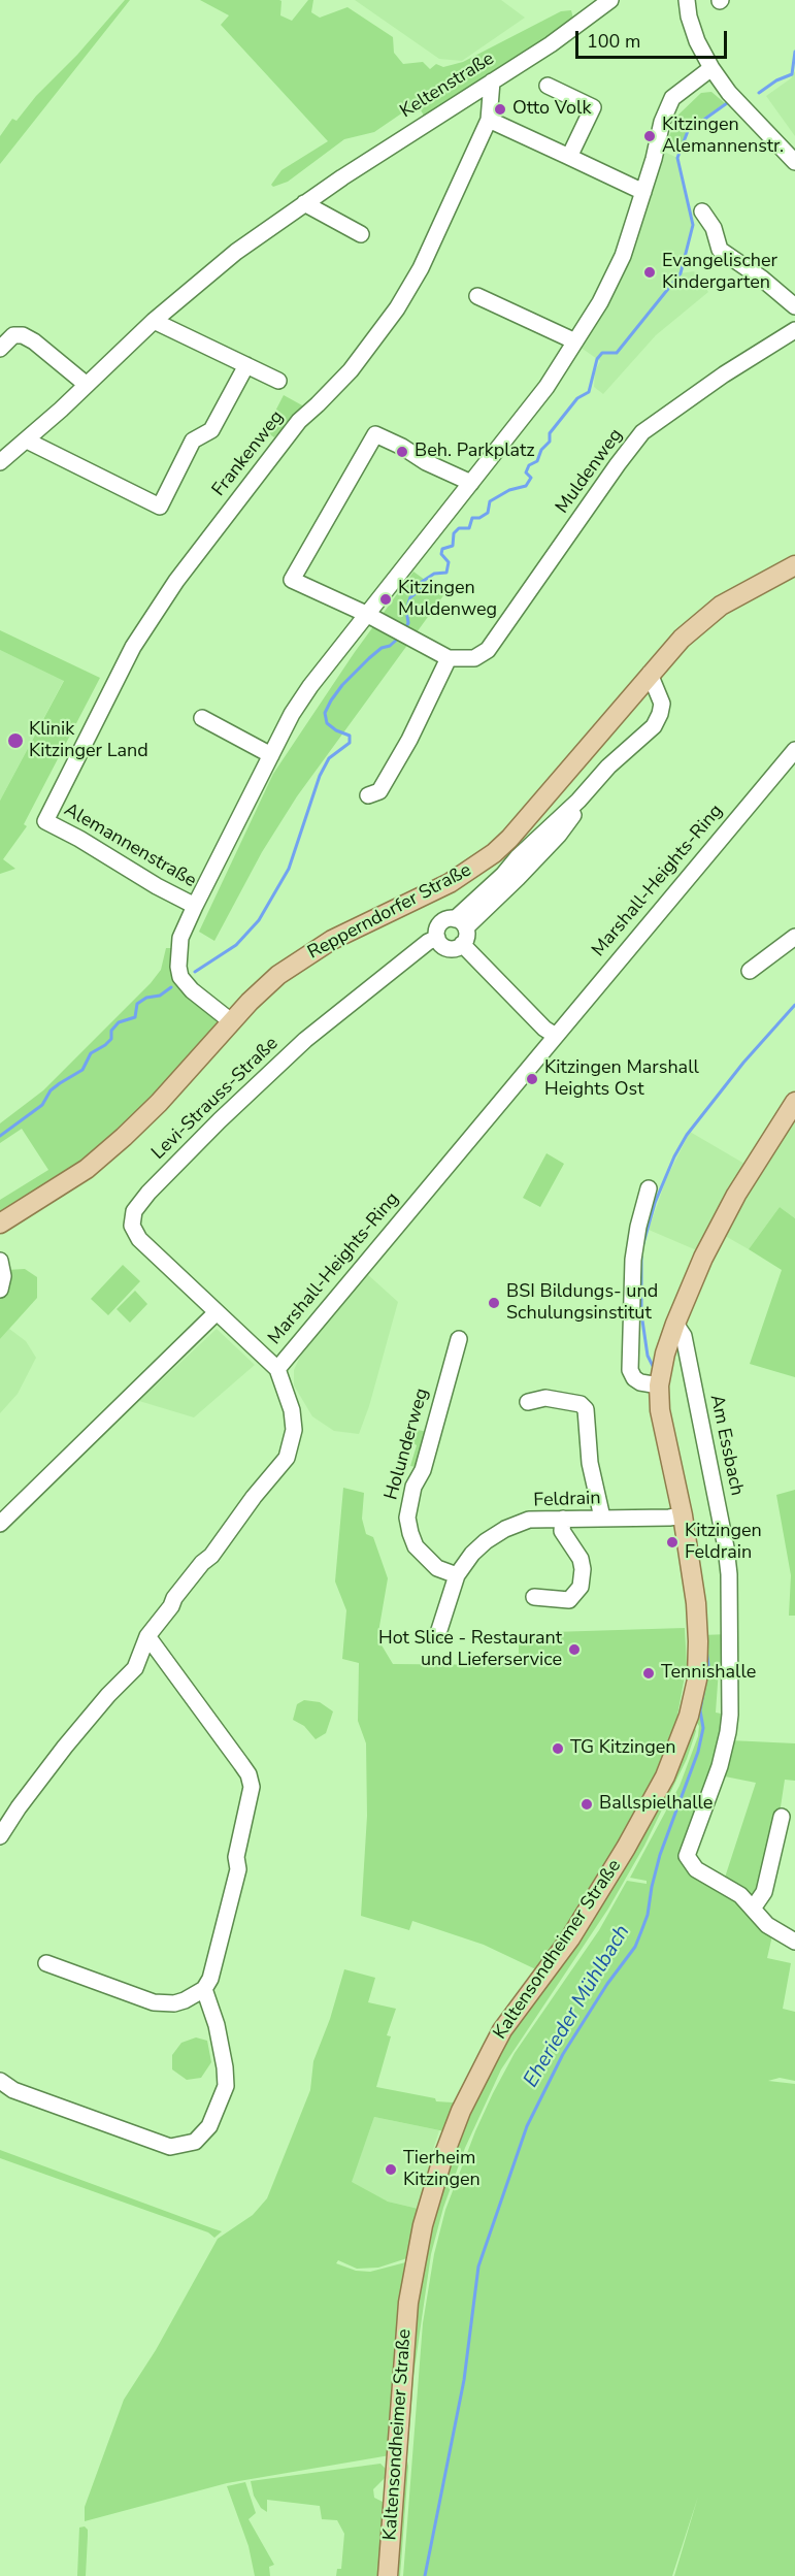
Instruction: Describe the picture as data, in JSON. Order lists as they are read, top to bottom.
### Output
{
  "streets": {
    "main road": ["Repperndorfer Straße", "Kaltensondheimer Straße"],
    "street": [
      "Keltenstraße",
      "Frankenweg",
      "Muldenweg",
      "Alemannenstraße",
      "Marshall-Heights-Ring",
      "Levi-Strauss-Straße",
      "Holunderweg",
      "Am Essbach",
      "Feldrain"
    ]
  },
  "crossings": [
    ["Keltenstraße", "Frankenweg"],
    ["Frankenweg", "Alemannenstraße"],
    ["Alemannenstraße", "Repperndorfer Straße"],
    ["Marshall-Heights-Ring", "Levi-Strauss-Straße"],
    ["Repperndorfer Straße", "Levi-Strauss-Straße"],
    ["Holunderweg", "Feldrain"],
    ["Am Essbach", "Kaltensondheimer Straße"],
    ["Feldrain", "Kaltensondheimer Straße"]
  ],
  "water": ["Eherieder Mühlbach"],
  "places": [
    "Otto Volk",
    "Kitzingen Alemannenstr.",
    "Evangelischer Kindergarten",
    "Beh. Parkplatz",
    "Kitzingen Muldenweg",
    "Klinik Kitzinger Land",
    "Kitzingen Marshall Heights Ost",
    "BSI Bildungs- und Schulungsinstitut",
    "Kitzingen Feldrain",
    "Hot Slice - Restaurant und Lieferservice",
    "Tennishalle",
    "TG Kitzingen",
    "Ballspielhalle",
    "Tierheim Kitzingen"
  ],
  "scale_bar": "100 m"
}
